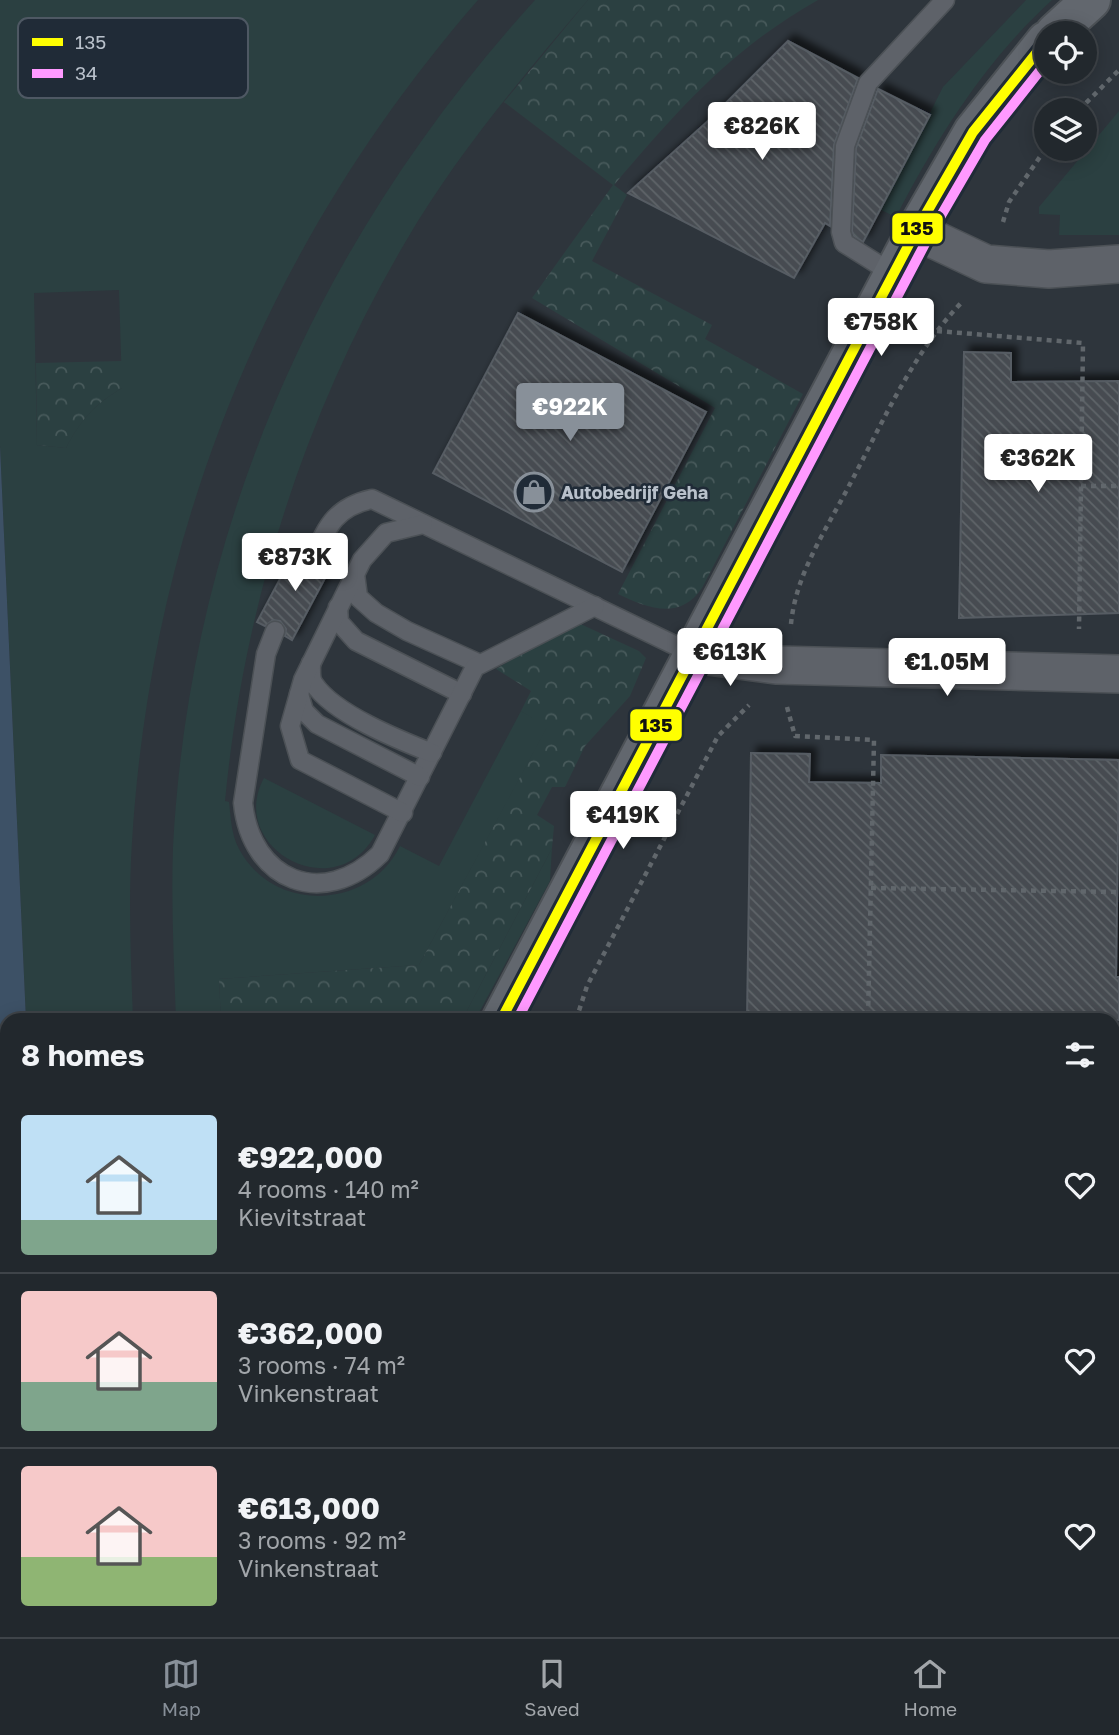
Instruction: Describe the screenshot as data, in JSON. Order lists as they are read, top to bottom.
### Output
{
  "places": {
    "shop": ["Autobedrijf Geha"]
  },
  "lines": ["transit line 135", "transit line 34"],
  "legend": ["135", "34"],
  "page": {
    "price": [
      "€826K",
      "€758K",
      "€922K",
      "€362K",
      "€873K",
      "€613K",
      "€1.05M",
      "€419K"
    ],
    "heading": "8 homes",
    "list": [
      {
        "name": "€922,000",
        "note": "4 rooms · 140 m² · Kievitstraat"
      },
      {
        "name": "€362,000",
        "note": "3 rooms · 74 m² · Vinkenstraat"
      },
      {
        "name": "€613,000",
        "note": "3 rooms · 92 m² · Vinkenstraat"
      }
    ],
    "tabs": ["Map", "Saved", "Home"]
  }
}
